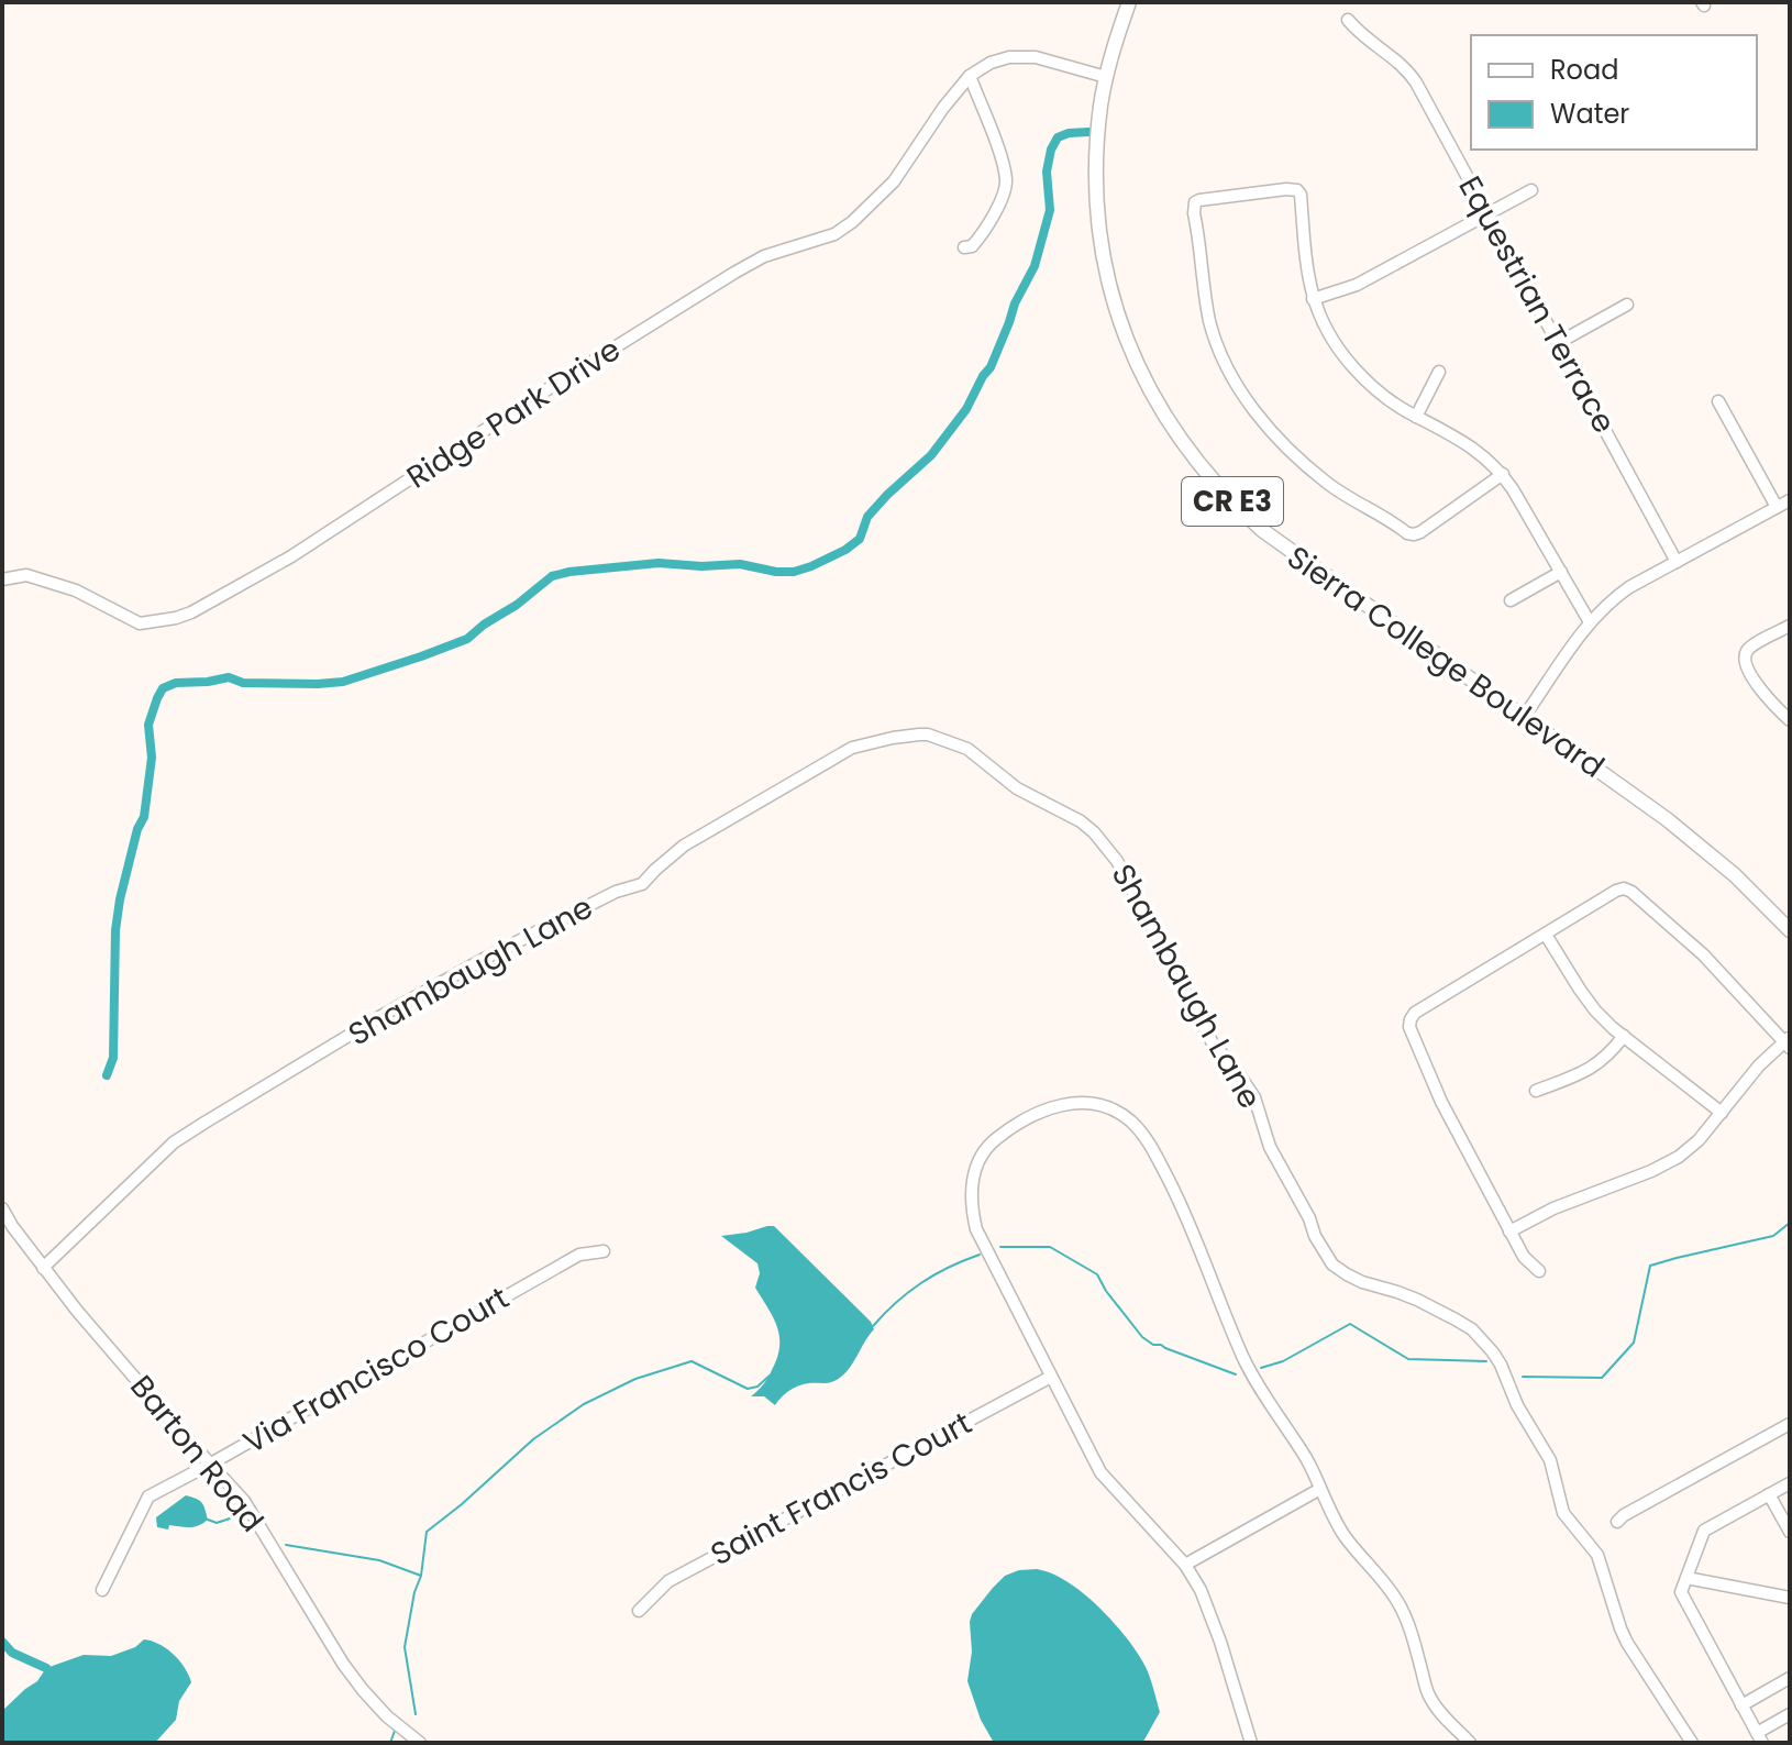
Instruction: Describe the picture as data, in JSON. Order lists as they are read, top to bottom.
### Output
{
  "streets": {
    "main road": ["CR E3", "Sierra College Boulevard"],
    "street": [
      "Equestrian Terrace",
      "Ridge Park Drive",
      "Shambaugh Lane",
      "Via Francisco Court",
      "Barton Road",
      "Saint Francis Court"
    ]
  },
  "crossings": [
    ["Ridge Park Drive", "Sierra College Boulevard"],
    ["Shambaugh Lane", "Barton Road"],
    ["Via Francisco Court", "Barton Road"]
  ],
  "legend": ["Road", "Water"]
}
